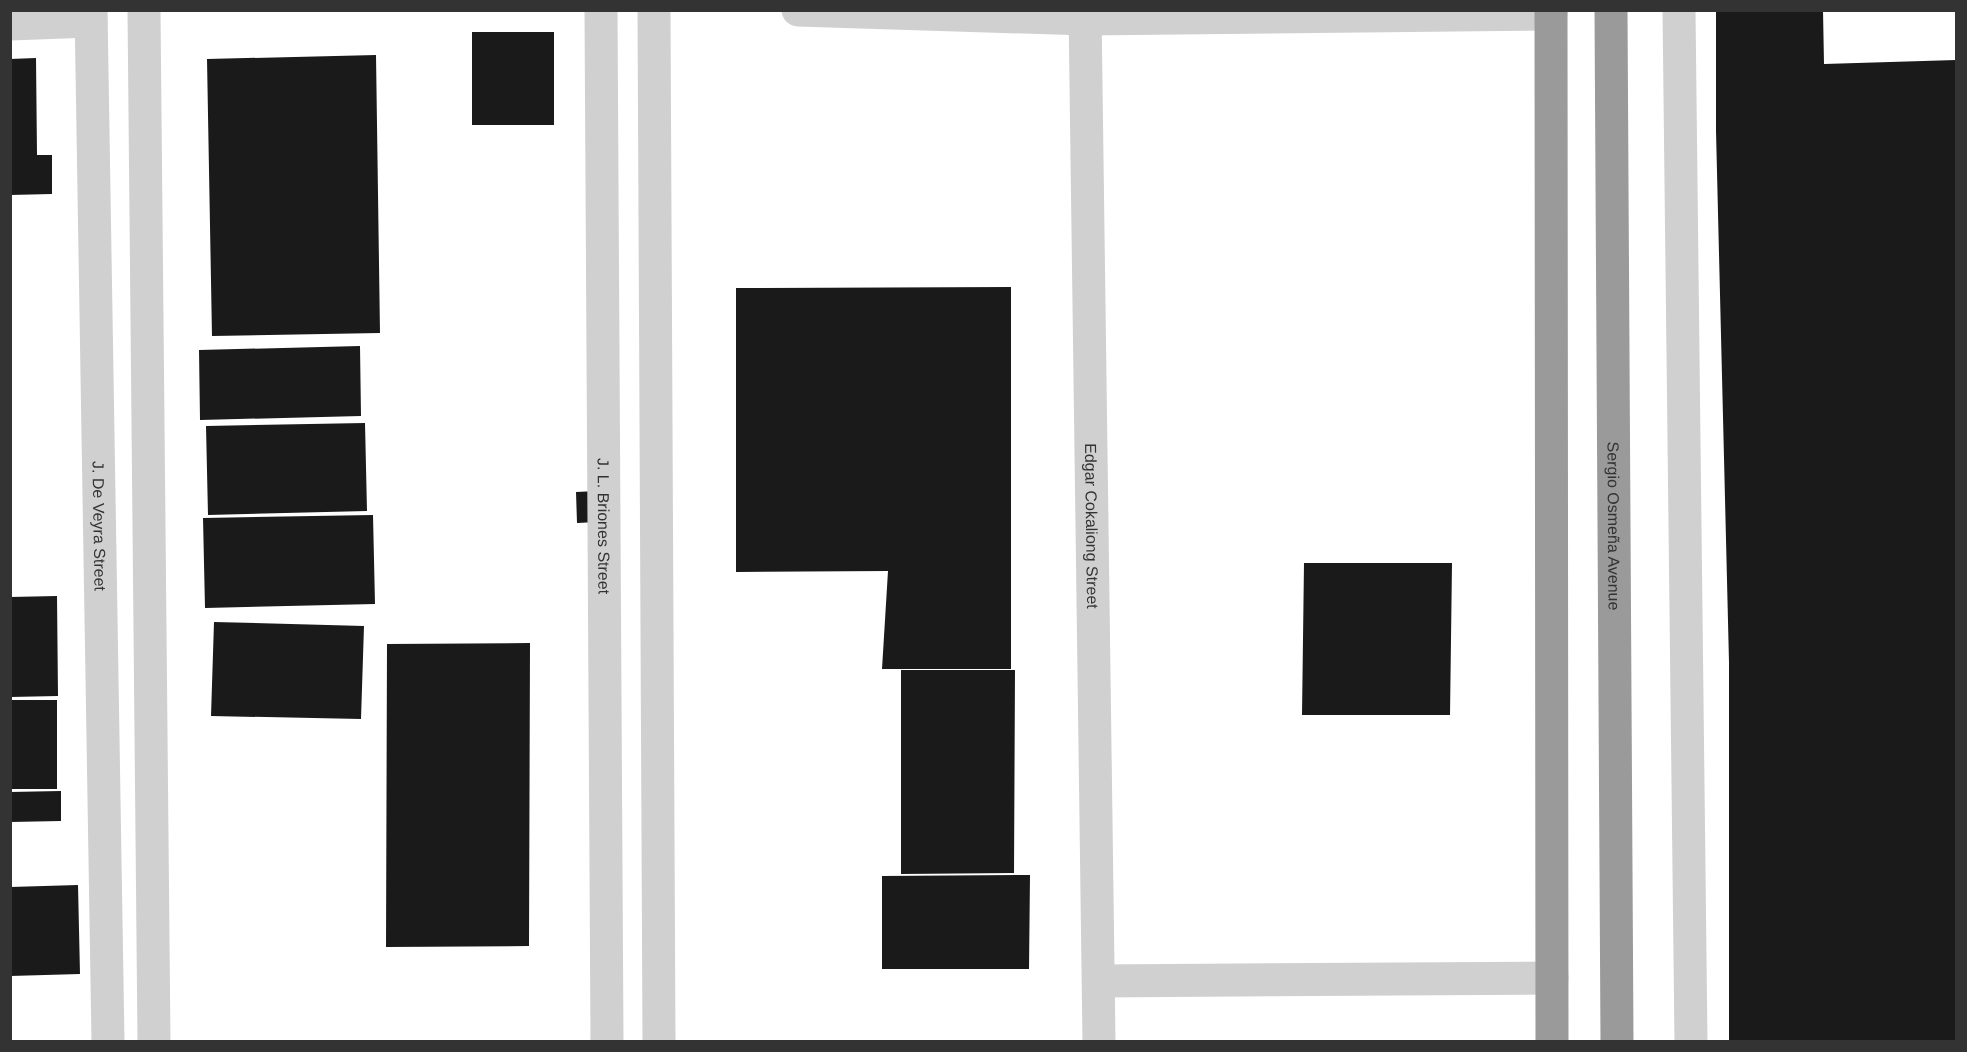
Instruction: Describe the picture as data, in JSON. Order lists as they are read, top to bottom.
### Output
{
  "streets": {
    "highway": ["Sergio Osmeña Avenue"],
    "street": ["J. De Veyra Street", "J. L. Briones Street", "Edgar Cokaliong Street"]
  }
}
